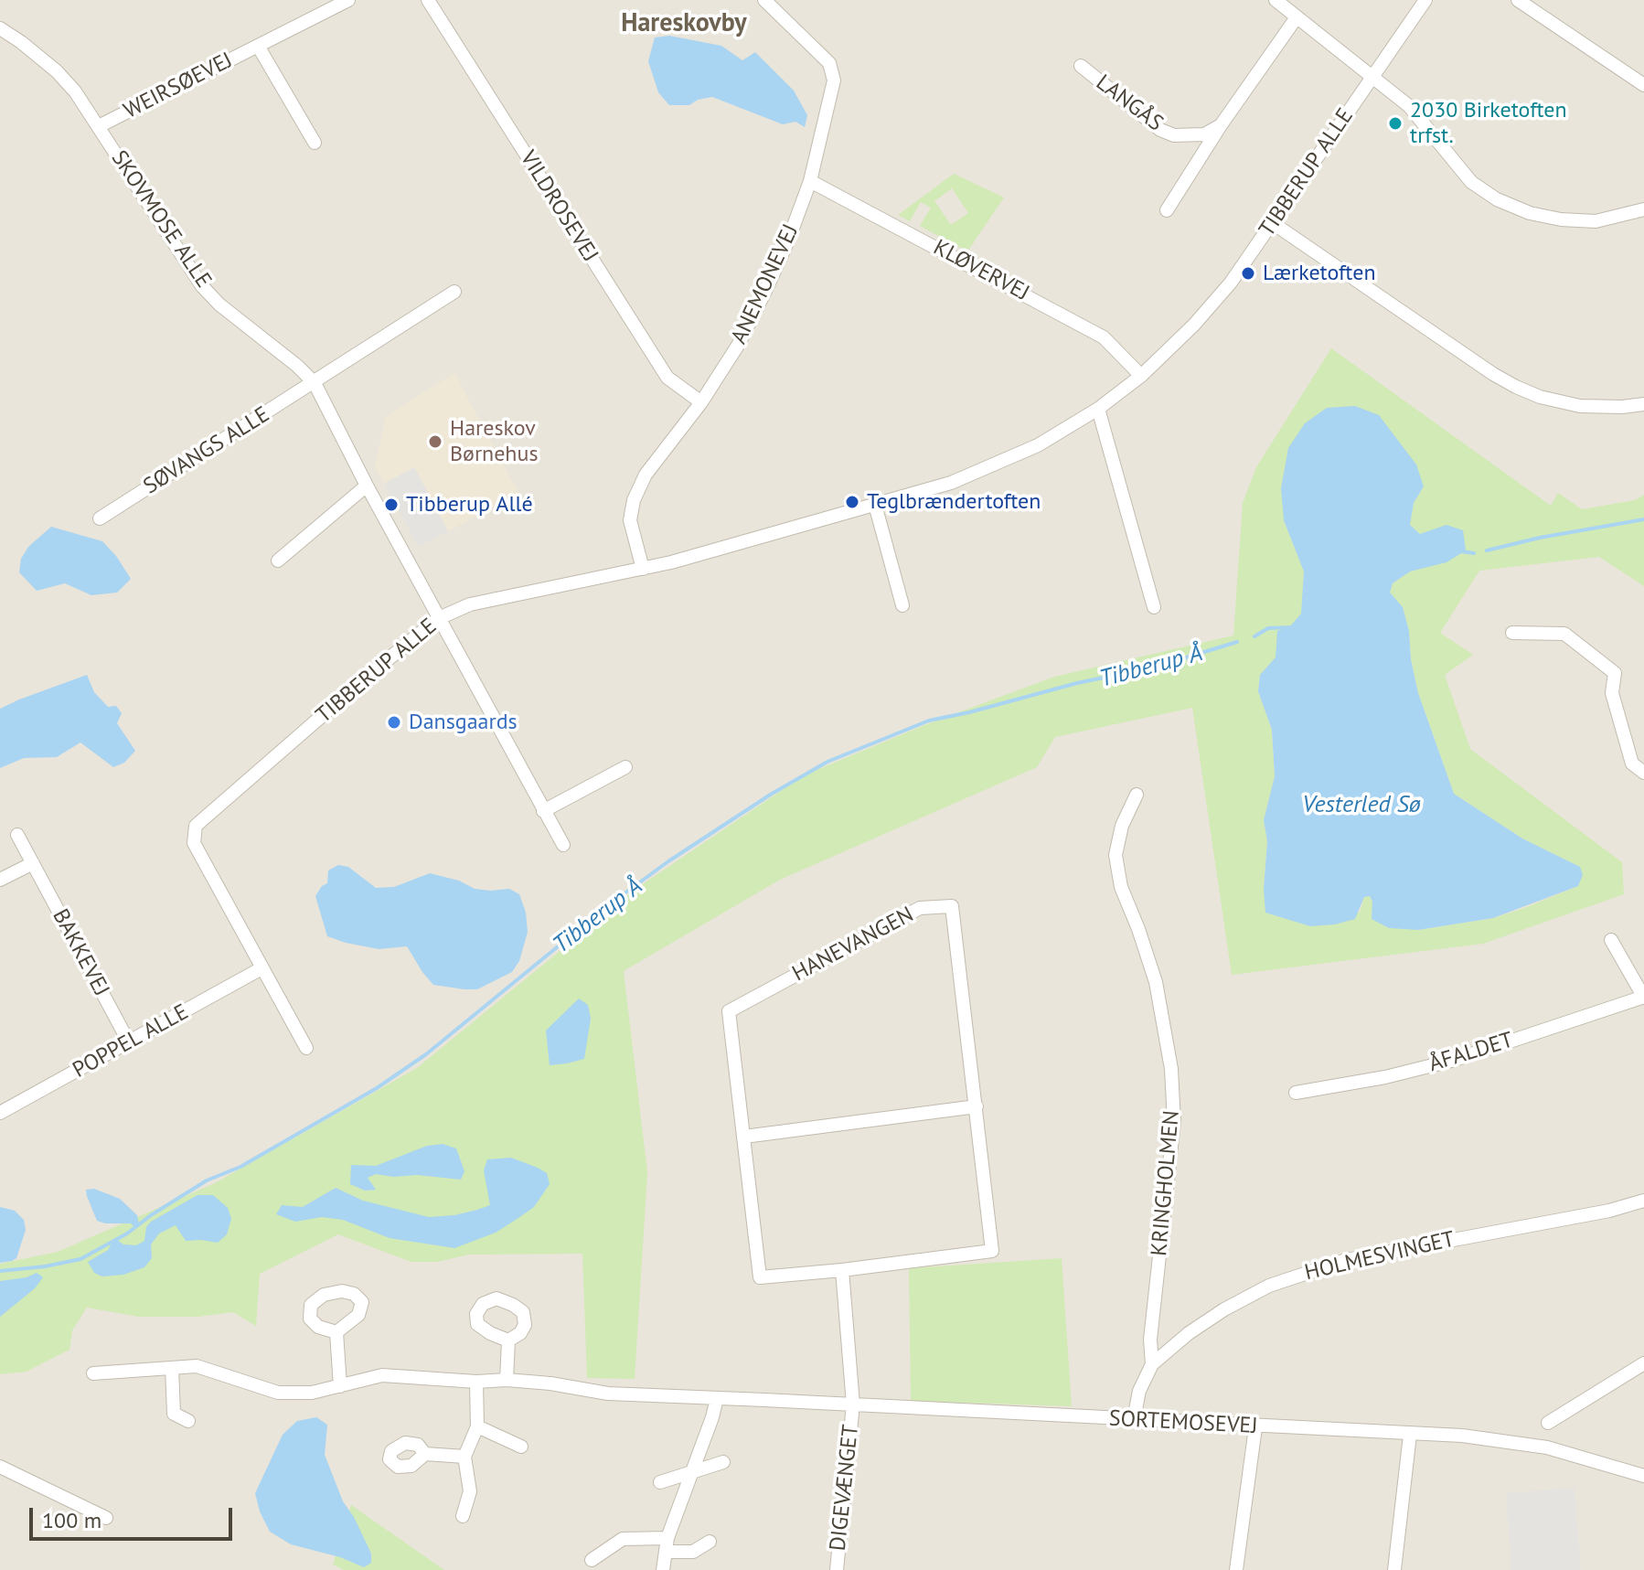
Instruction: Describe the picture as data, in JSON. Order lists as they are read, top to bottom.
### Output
{
  "streets": {
    "street": [
      "WEIRSØEVEJ",
      "LANGÅS",
      "TIBBERUP ALLE",
      "VILDROSEVEJ",
      "SKOVMOSE ALLE",
      "KLØVERVEJ",
      "ANEMONEVEJ",
      "SØVANGS ALLE",
      "HANEVANGEN",
      "BAKKEVEJ",
      "POPPEL ALLE",
      "ÅFALDET",
      "KRINGHOLMEN",
      "HOLMESVINGET",
      "SORTEMOSEVEJ",
      "DIGEVÆNGET"
    ]
  },
  "crossings": [
    ["WEIRSØEVEJ", "SKOVMOSE ALLE"],
    ["TIBBERUP ALLE", "SKOVMOSE ALLE"],
    ["TIBBERUP ALLE", "KLØVERVEJ"],
    ["TIBBERUP ALLE", "ANEMONEVEJ"],
    ["TIBBERUP ALLE", "POPPEL ALLE"],
    ["VILDROSEVEJ", "ANEMONEVEJ"],
    ["SKOVMOSE ALLE", "SØVANGS ALLE"],
    ["KLØVERVEJ", "ANEMONEVEJ"],
    ["BAKKEVEJ", "POPPEL ALLE"],
    ["KRINGHOLMEN", "HOLMESVINGET"],
    ["HOLMESVINGET", "SORTEMOSEVEJ"],
    ["SORTEMOSEVEJ", "DIGEVÆNGET"]
  ],
  "districts": ["Hareskovby"],
  "water": ["Tibberup Å", "Vesterled Sø"],
  "places": [
    "2030 Birketoften trfst.",
    "Lærketoften",
    "Hareskov Børnehus",
    "Teglbrændertoften",
    "Tibberup Allé",
    "Dansgaards"
  ],
  "scale_bar": "100 m"
}
